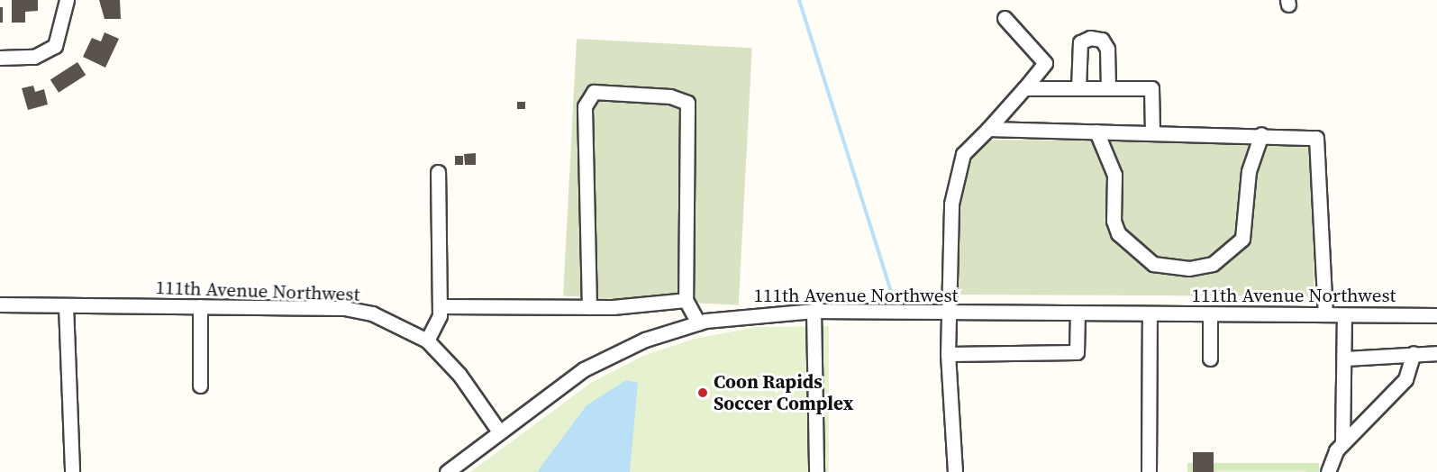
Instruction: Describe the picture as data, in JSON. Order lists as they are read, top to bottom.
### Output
{
  "streets": {
    "street": ["111th Avenue Northwest"]
  },
  "places": ["Coon Rapids Soccer Complex"]
}
